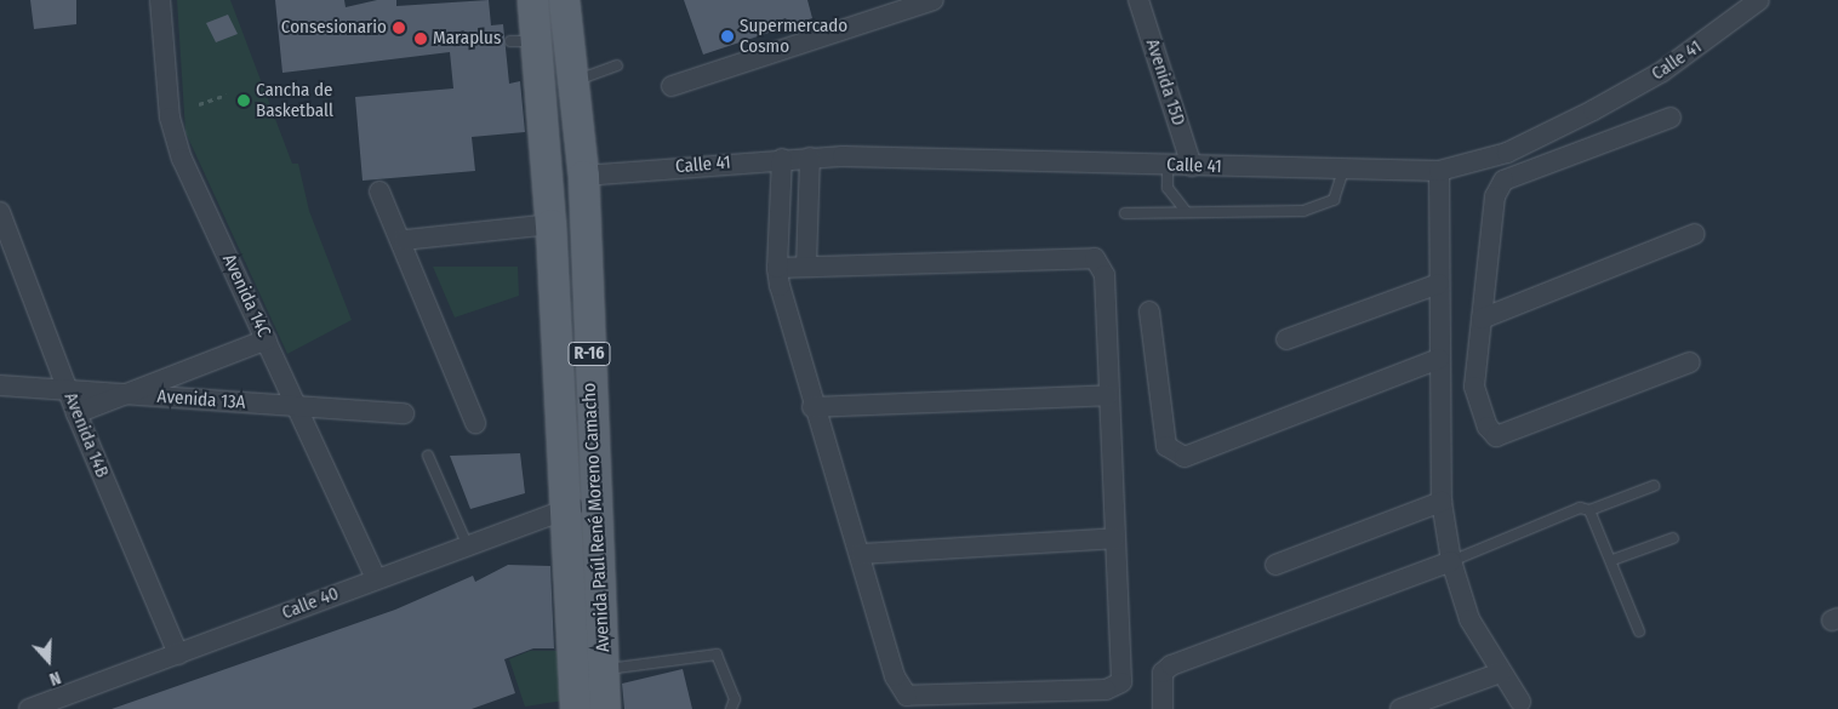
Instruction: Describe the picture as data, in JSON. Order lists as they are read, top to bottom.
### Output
{
  "streets": {
    "main road": ["R-16", "Avenida Paúl René Moreno Camacho"],
    "street": [
      "Calle 41",
      "Avenida 15D",
      "Avenida 14C",
      "Avenida 13A",
      "Avenida 14B",
      "Calle 40"
    ]
  },
  "crossings": [
    ["Calle 41", "Avenida 15D"],
    ["Calle 41", "Avenida Paúl René Moreno Camacho"],
    ["Avenida 14C", "Calle 40"],
    ["Avenida 14B", "Calle 40"],
    ["Avenida Paúl René Moreno Camacho", "Calle 40"]
  ],
  "places": [
    "Consesionario",
    "Supermercado Cosmo",
    "Maraplus",
    "Cancha de Basketball"
  ],
  "north": "bottom"
}
